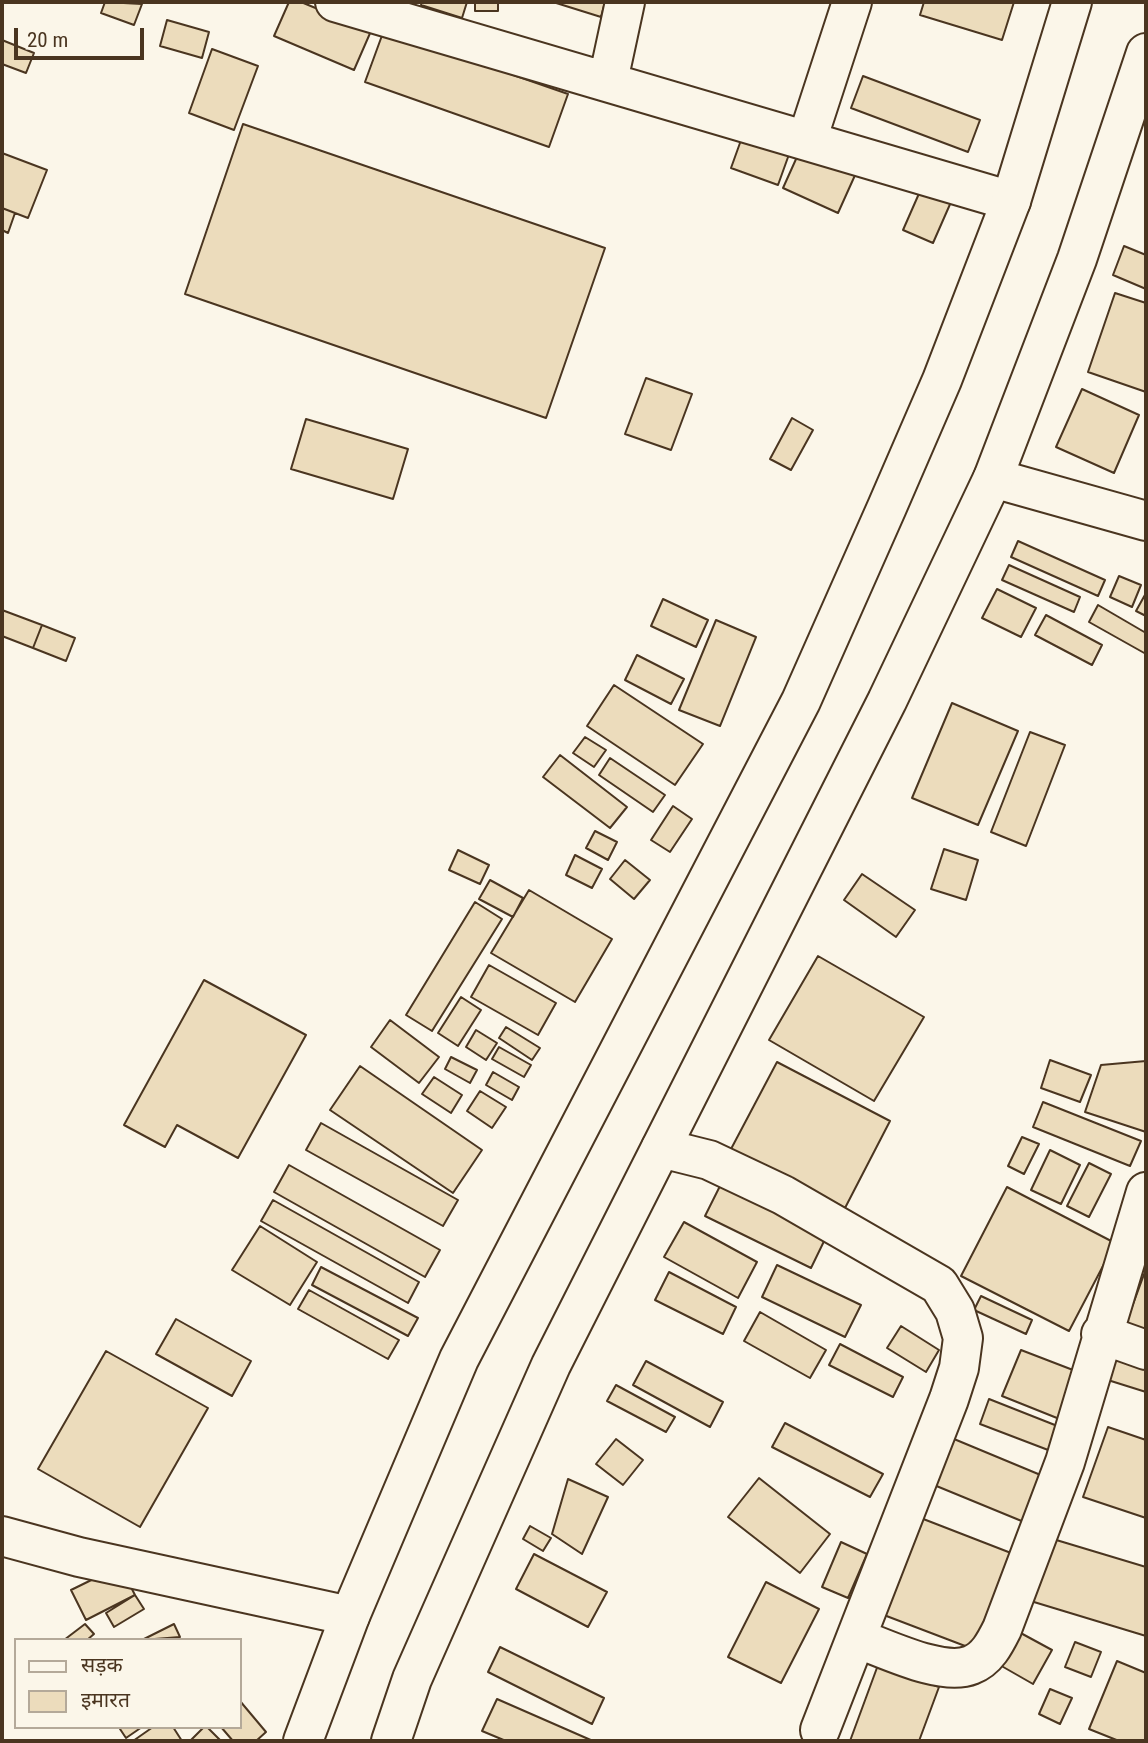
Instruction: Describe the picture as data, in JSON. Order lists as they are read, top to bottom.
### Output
{
  "legend": ["सड़क", "इमारत"],
  "scale_bar": "20 m"
}
